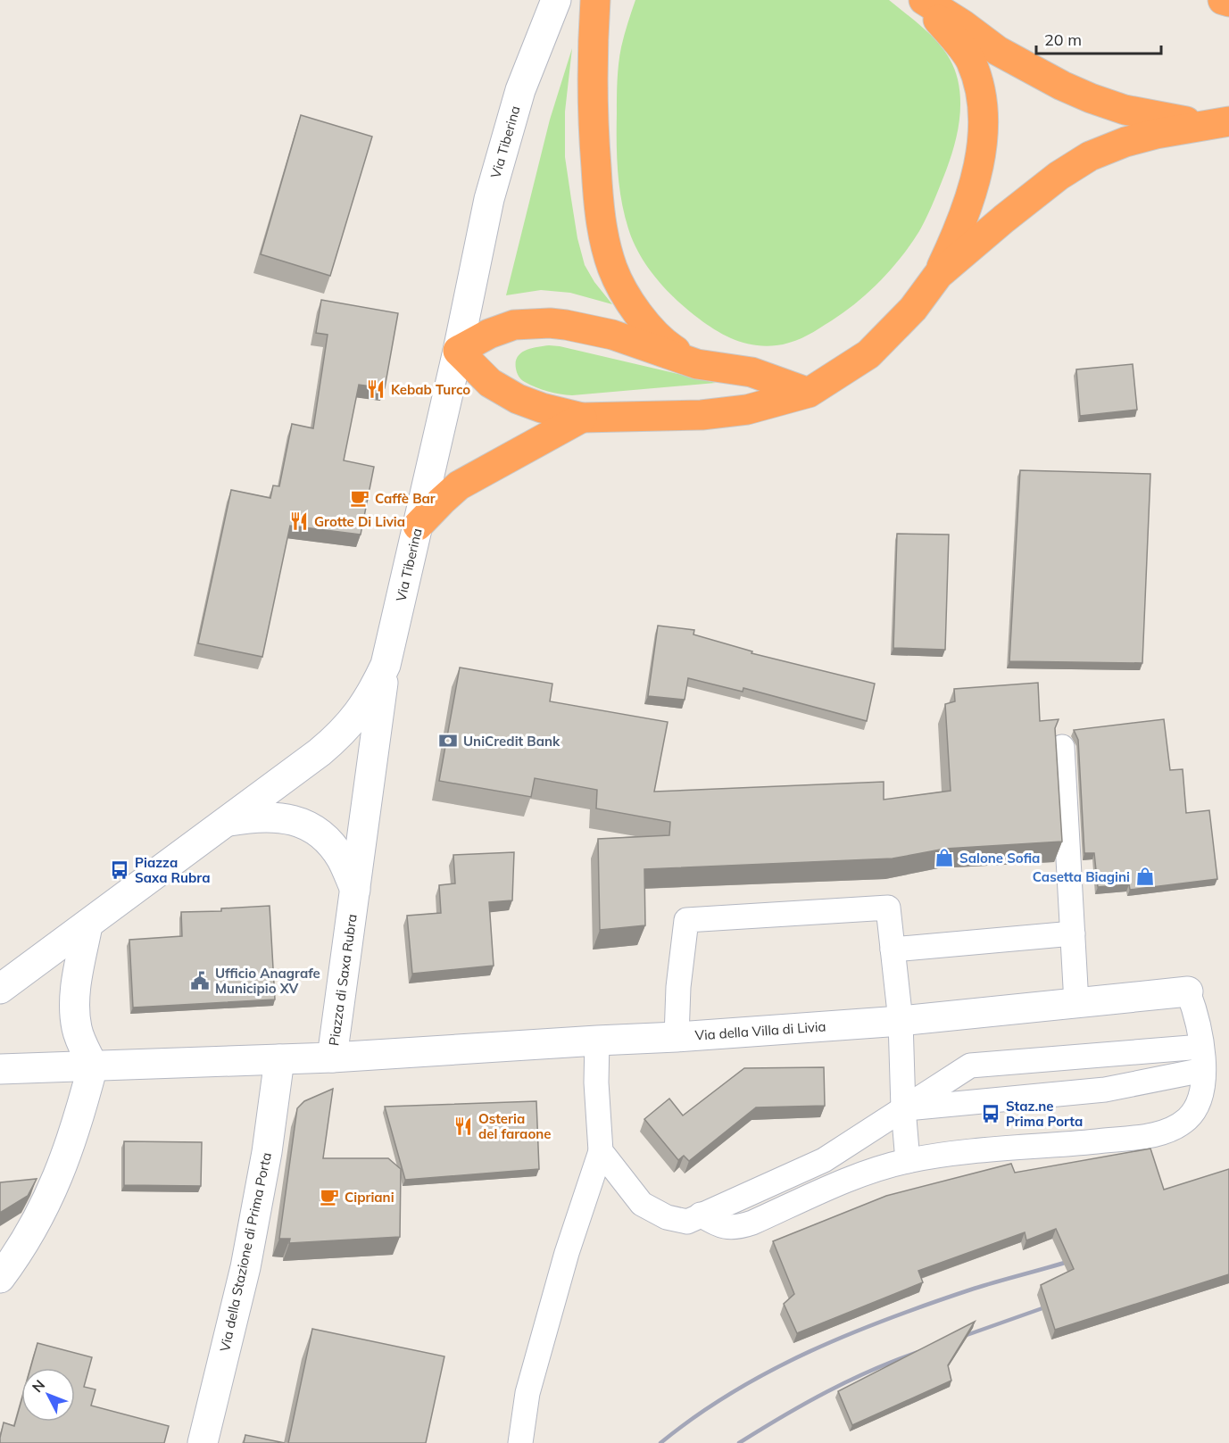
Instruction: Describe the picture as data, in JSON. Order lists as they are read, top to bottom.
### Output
{
  "streets": {
    "street": [
      "Via Tiberina",
      "Piazza di Saxa Rubra",
      "Via della Villa di Livia",
      "Via della Stazione di Prima Porta"
    ]
  },
  "crossings": [
    ["Via Tiberina", "Piazza di Saxa Rubra"],
    ["Piazza di Saxa Rubra", "Via della Villa di Livia"],
    ["Piazza di Saxa Rubra", "Via della Stazione di Prima Porta"]
  ],
  "places": {
    "restaurant": ["Kebab Turco", "Grotte Di Livia", "Osteria del faraone"],
    "cafe": ["Caffè Bar", "Cipriani"],
    "bank": ["UniCredit Bank"],
    "shop": ["Salone Sofia", "Casetta Biagini"],
    "bus stop": ["Piazza Saxa Rubra", "Staz.ne Prima Porta"],
    "public building": ["Ufficio Anagrafe Municipio XV"]
  },
  "scale_bar": "20 m",
  "north": "top left"
}
